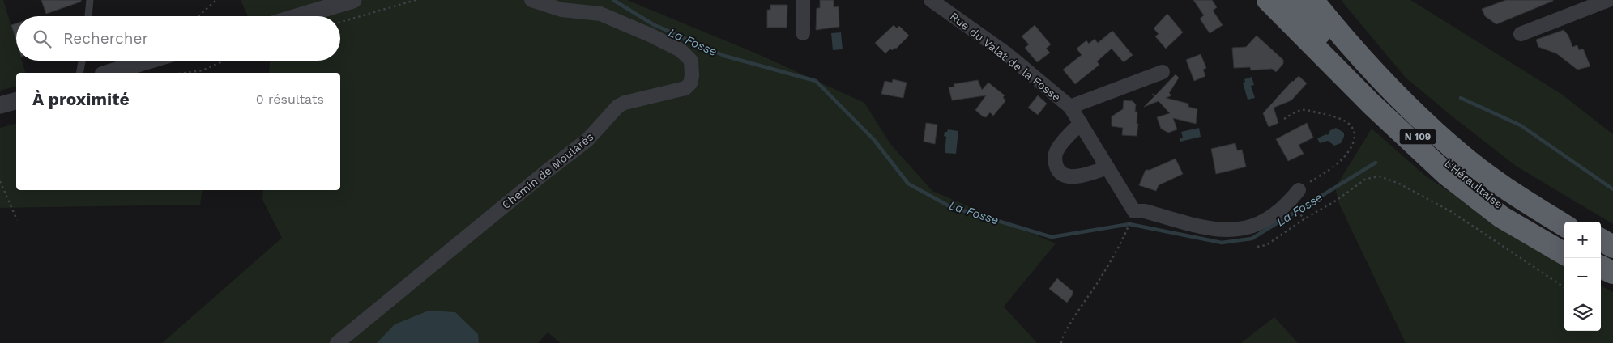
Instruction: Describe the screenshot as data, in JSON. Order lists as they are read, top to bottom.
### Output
{
  "streets": {
    "highway": ["N 109", "L'Héraultaise"],
    "street": ["Rue du Valat de la Fosse", "Chemin de Moularès"]
  },
  "water": ["La Fosse"],
  "page": {
    "search": "Rechercher",
    "heading": ["À proximité", "0 résultats"],
    "map_buttons": ["+", "−"]
  }
}
